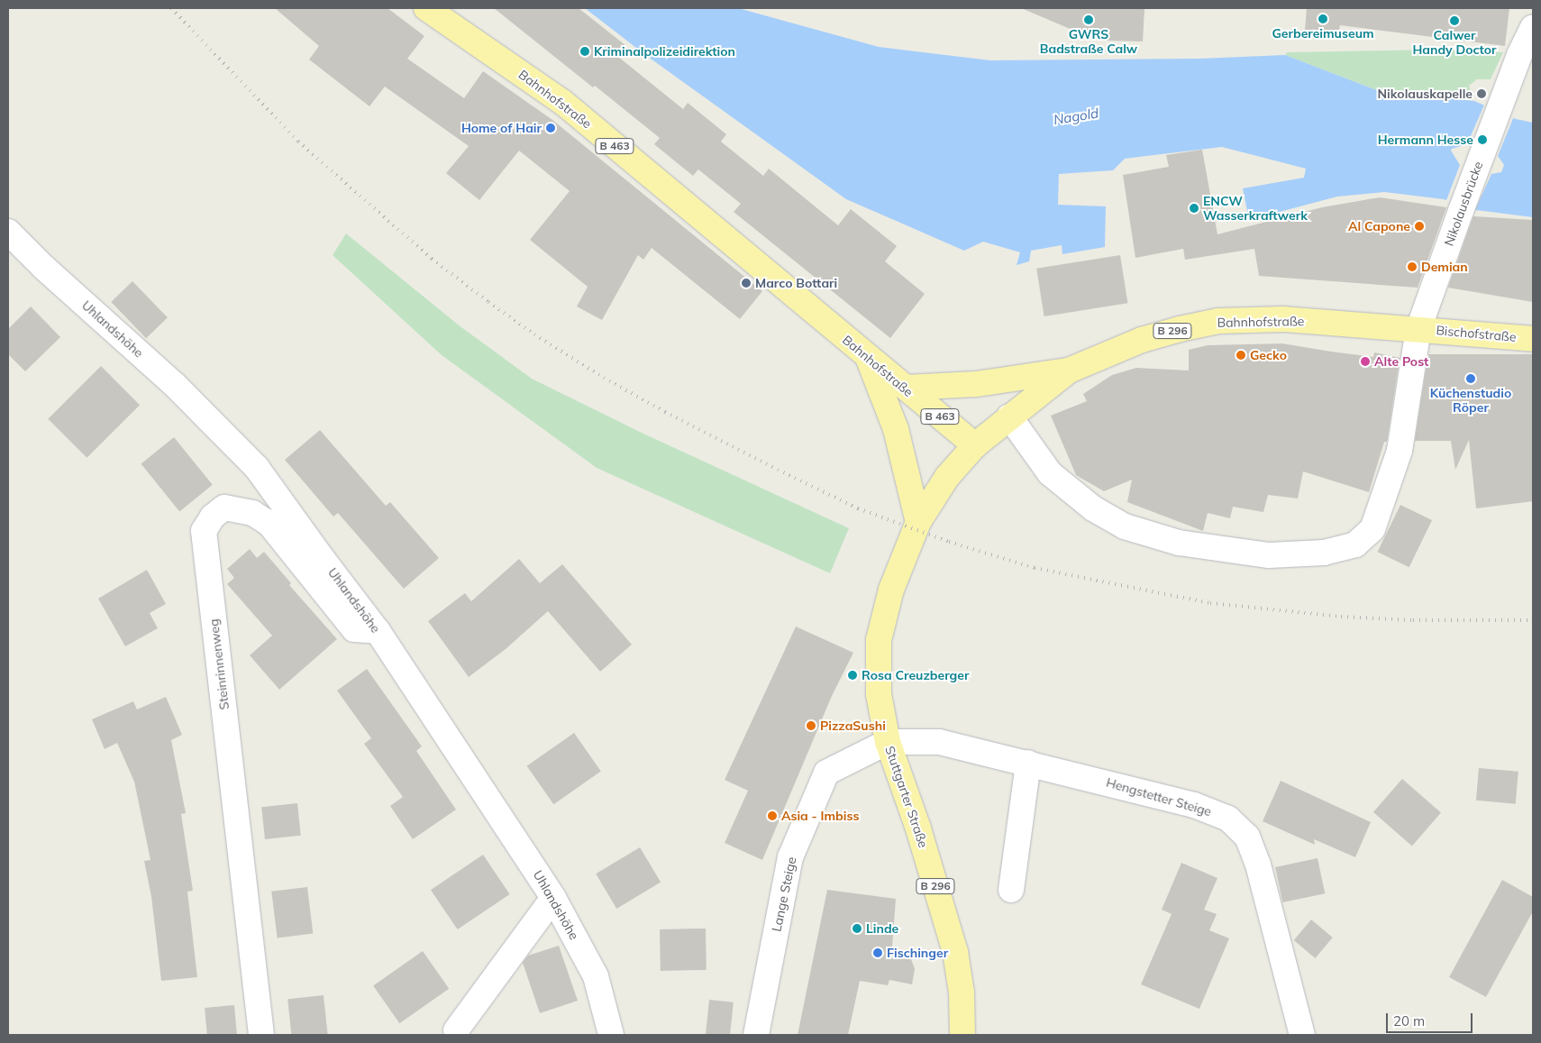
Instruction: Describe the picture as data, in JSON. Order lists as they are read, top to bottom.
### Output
{
  "streets": {
    "main road": [
      "Bahnhofstraße",
      "B 463",
      "B 296",
      "Bischofstraße",
      "Stuttgarter Straße"
    ],
    "street": [
      "Nikolausbrücke",
      "Uhlandshöhe",
      "Steinrinnenweg",
      "Hengstetter Steige",
      "Lange Steige"
    ]
  },
  "crossings": [
    ["Bahnhofstraße", "Nikolausbrücke"],
    ["Bahnhofstraße", "Bischofstraße"],
    ["Bahnhofstraße", "Stuttgarter Straße"],
    ["Nikolausbrücke", "Bischofstraße"],
    ["Uhlandshöhe", "Steinrinnenweg"],
    ["Stuttgarter Straße", "Hengstetter Steige"],
    ["Stuttgarter Straße", "Lange Steige"],
    ["Hengstetter Steige", "Lange Steige"]
  ],
  "water": ["Nagold"],
  "places": [
    "Gerbereimuseum",
    "GWRS Badstraße Calw",
    "Calwer Handy Doctor",
    "Kriminalpolizeidirektion",
    "Nikolauskapelle",
    "Home of Hair",
    "Hermann Hesse",
    "ENCW Wasserkraftwerk",
    "Al Capone",
    "Demian",
    "Marco Bottari",
    "Gecko",
    "Alte Post",
    "Küchenstudio Röper",
    "Rosa Creuzberger",
    "PizzaSushi",
    "Asia - Imbiss",
    "Linde",
    "Fischinger"
  ],
  "scale_bar": "20 m"
}
